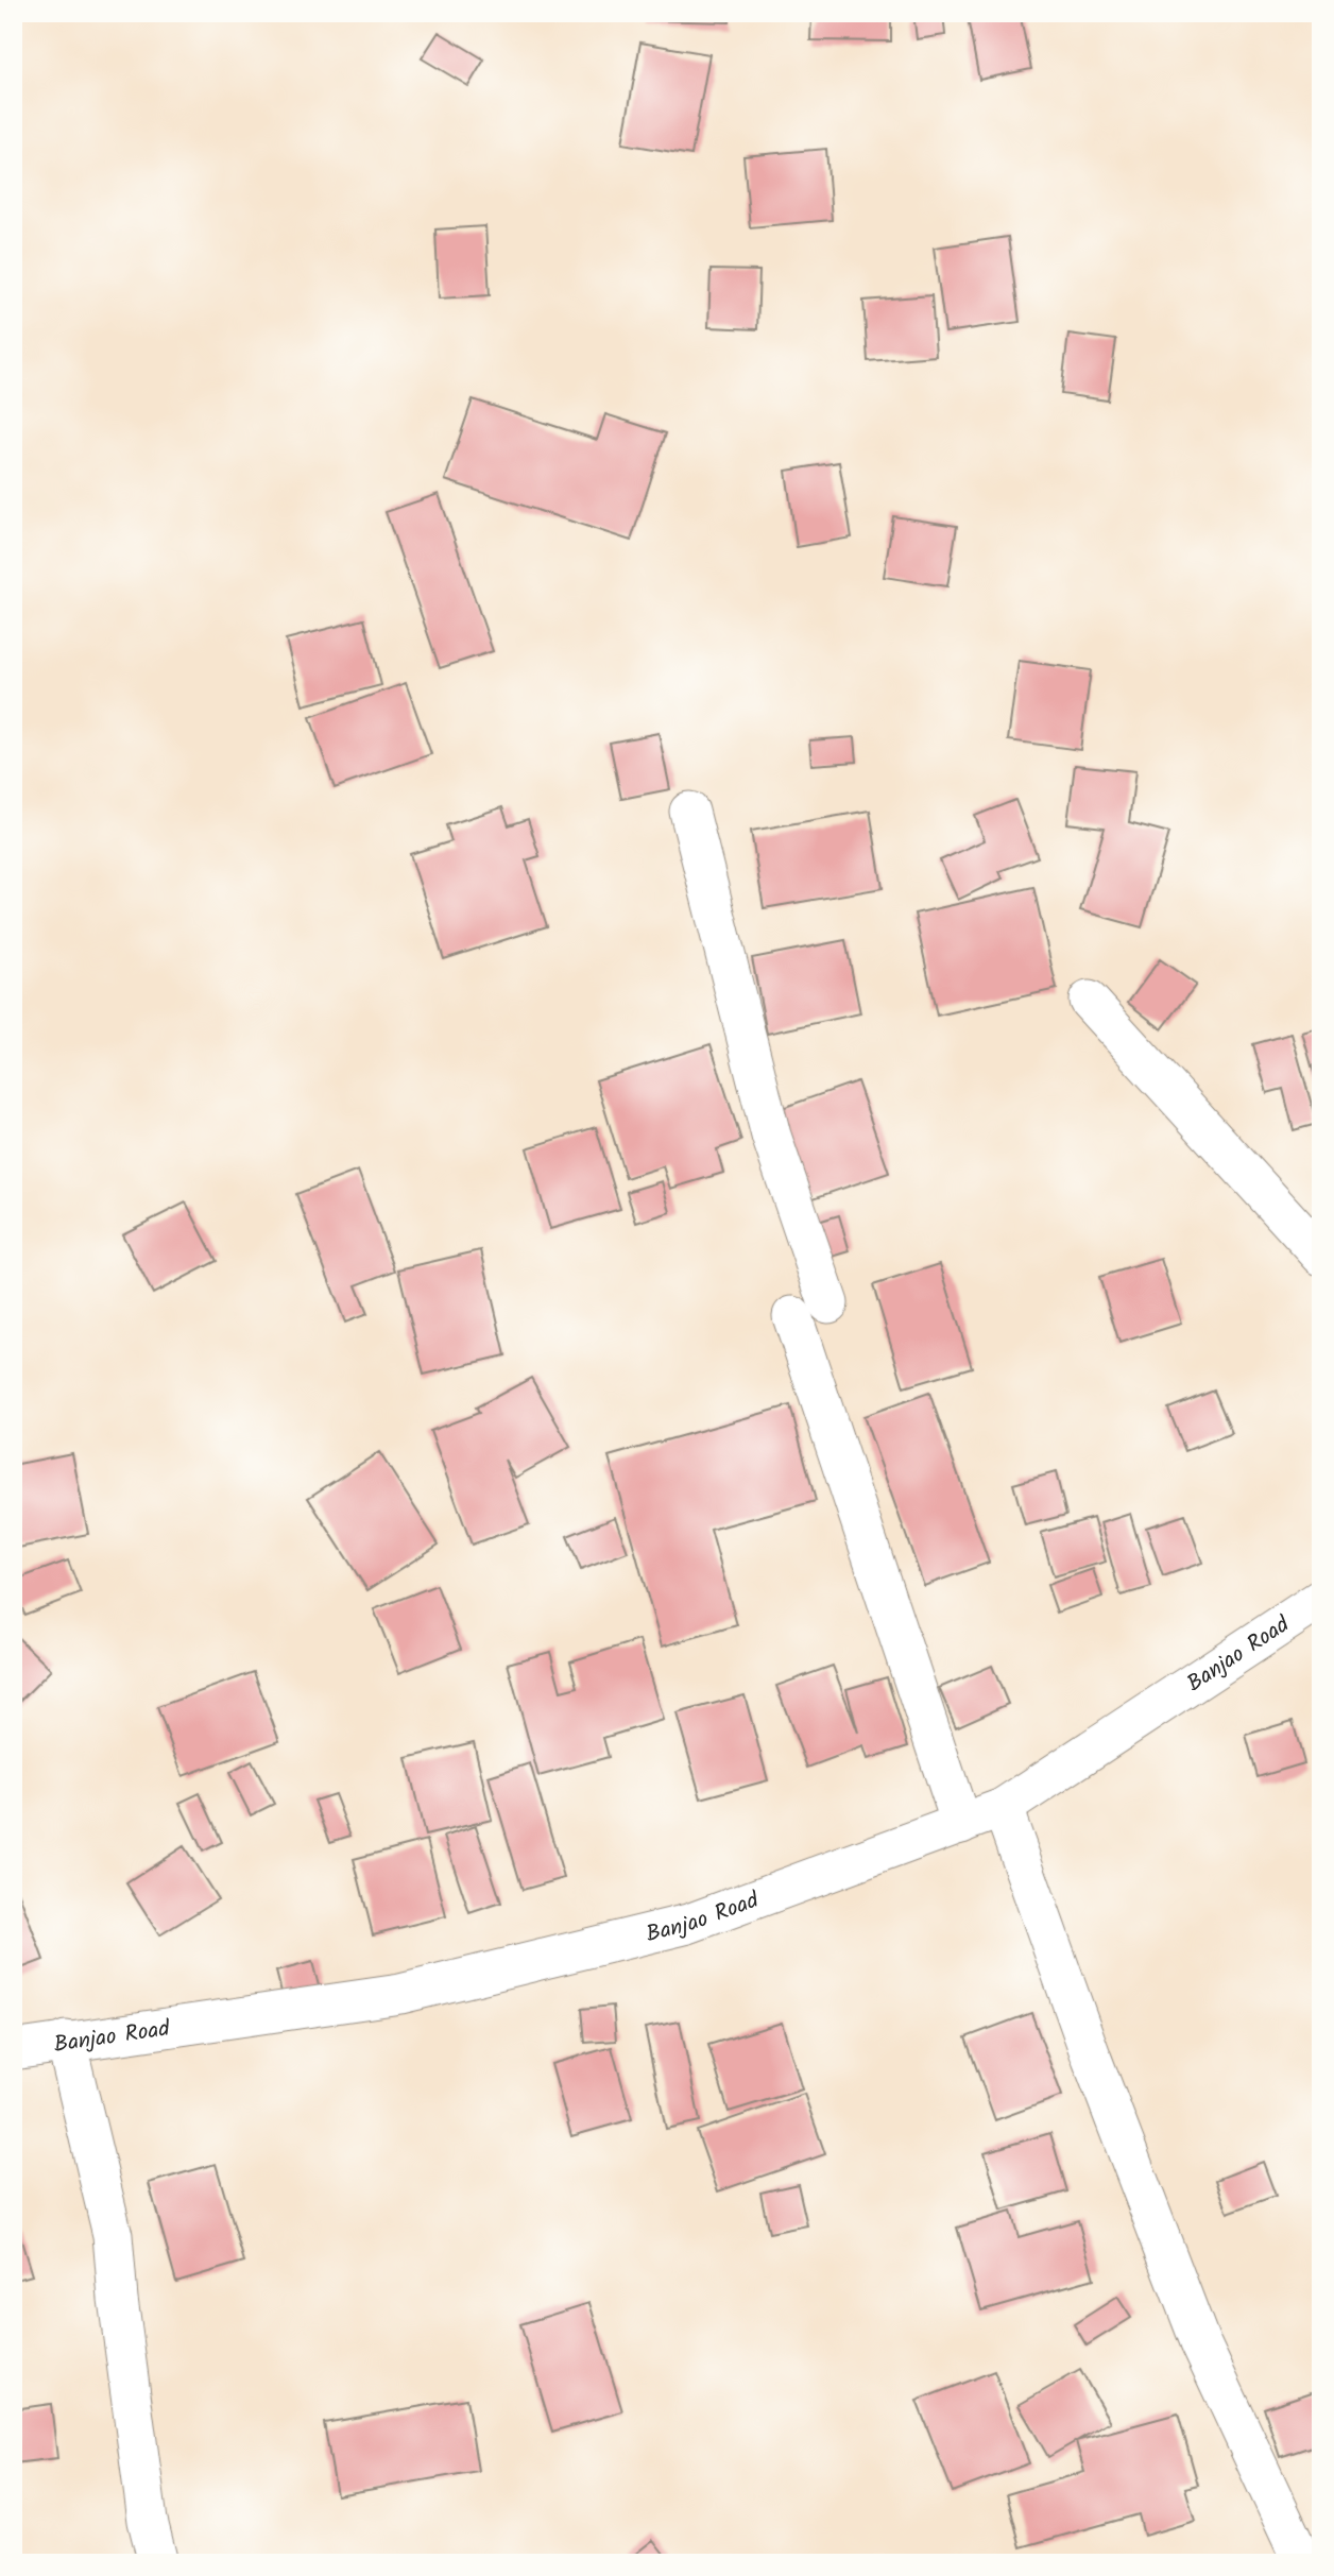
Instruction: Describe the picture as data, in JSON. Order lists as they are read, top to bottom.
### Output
{
  "streets": {
    "street": ["Banjao Road"]
  }
}
